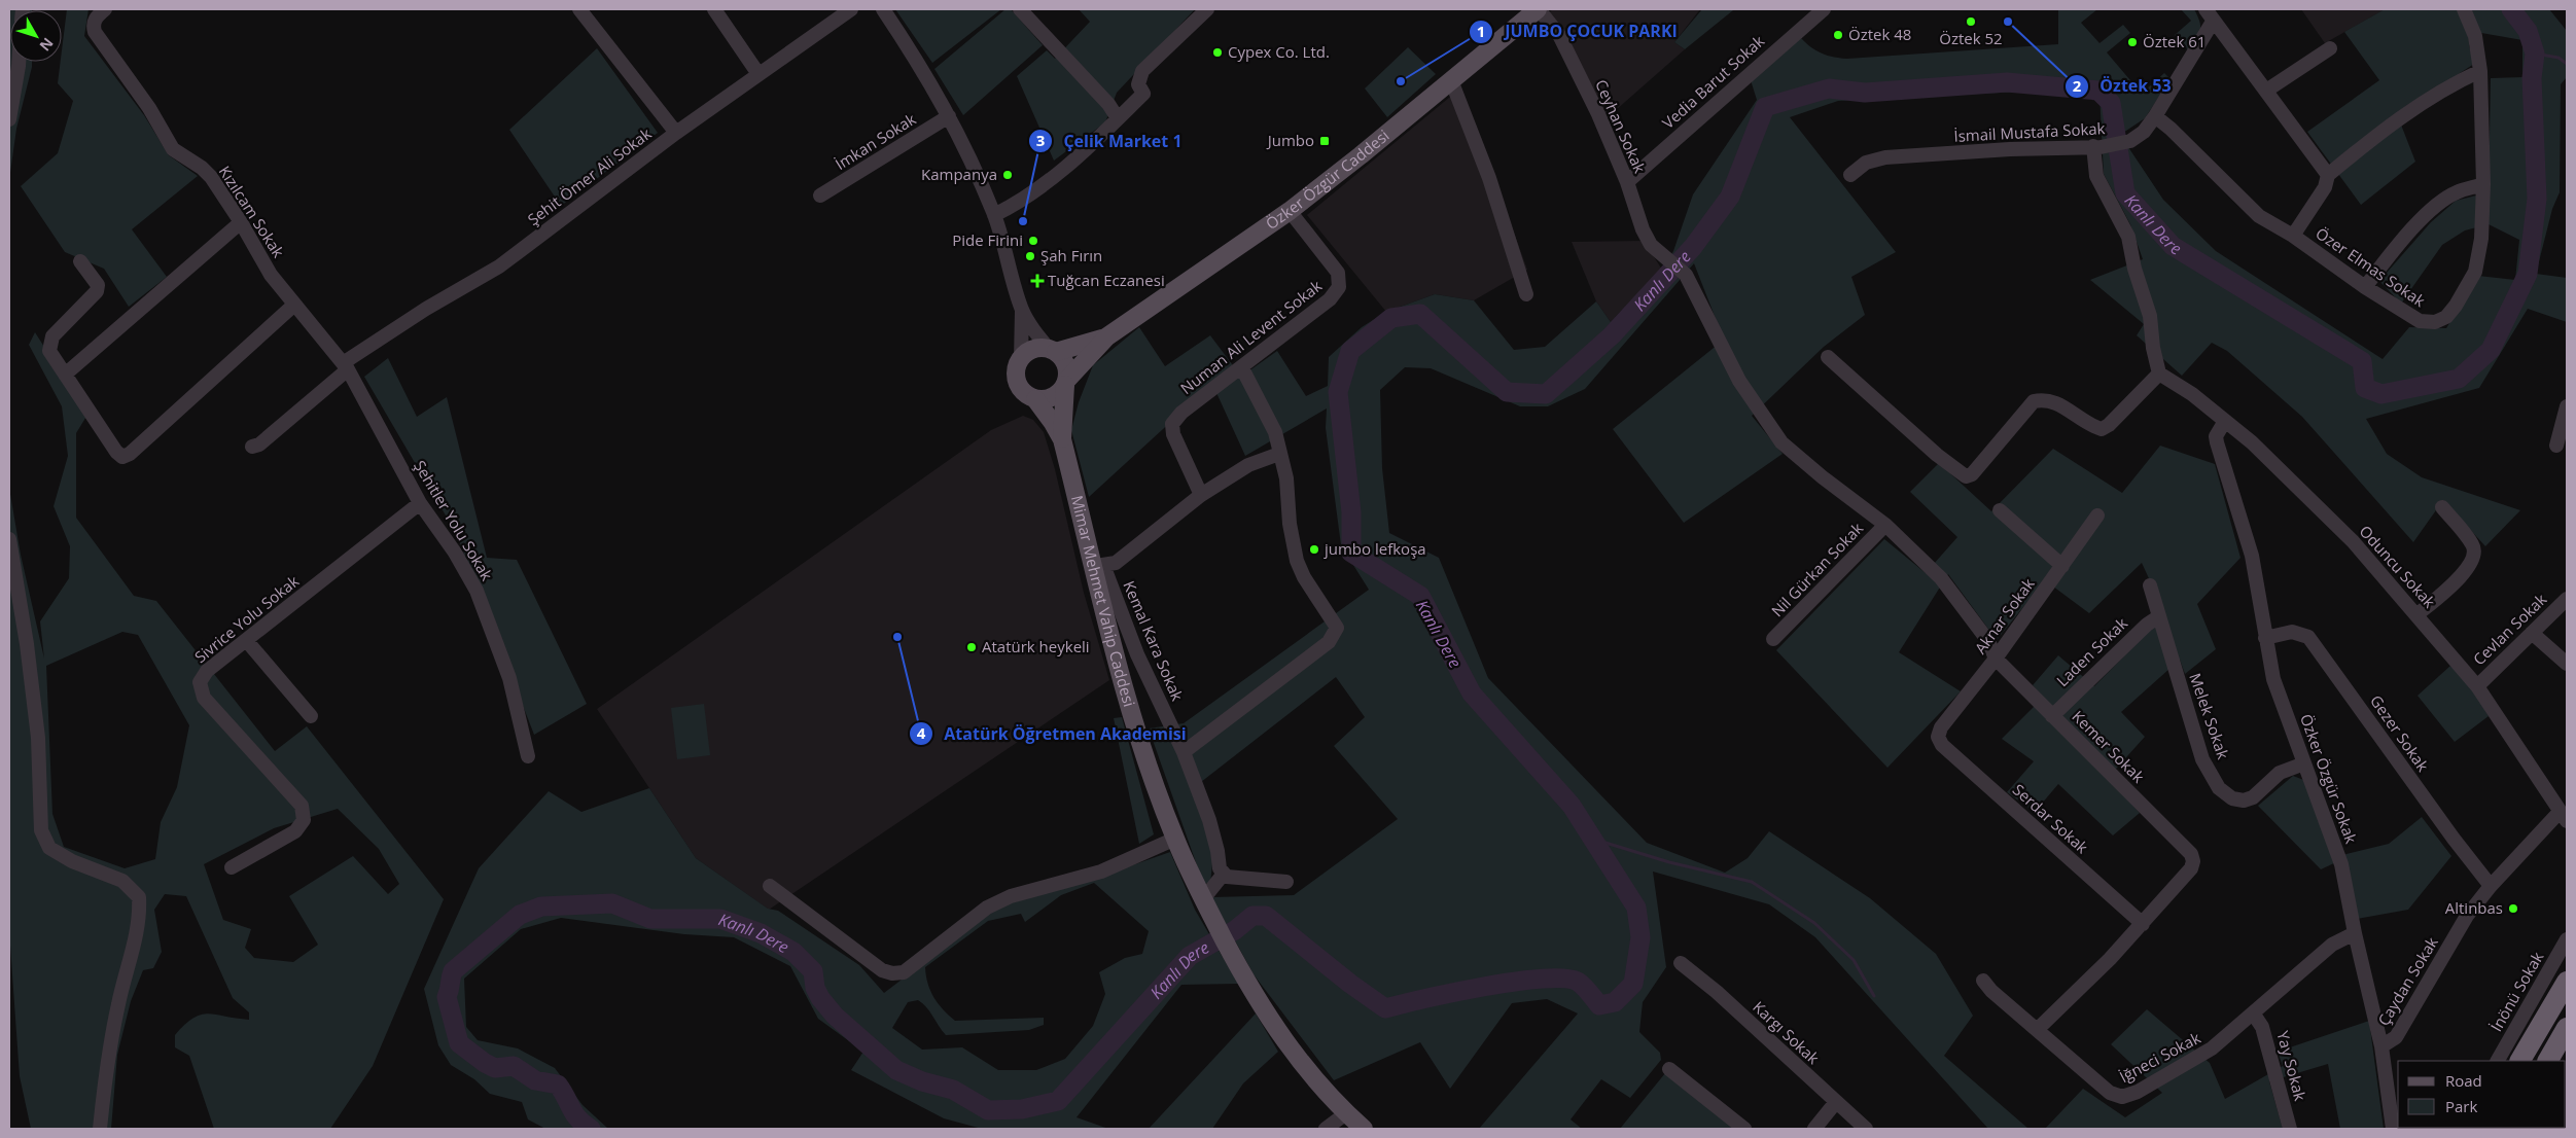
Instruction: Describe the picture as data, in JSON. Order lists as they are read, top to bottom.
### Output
{
  "streets": {
    "main road": ["Özker Özgür Caddesi", "Mimar Mehmet Vahip Caddesi"],
    "street": [
      "Vedia Barut Sokak",
      "Ceyhan Sokak",
      "İsmail Mustafa Sokak",
      "İmkan Sokak",
      "Şehit Ömer Ali Sokak",
      "Kızılcam Sokak",
      "Özer Elmas Sokak",
      "Numan Ali Levent Sokak",
      "Şehitler Yolu Sokak",
      "Oduncu Sokak",
      "Nil Gürkan Sokak",
      "Aknar Sokak",
      "Sivrice Yolu Sokak",
      "Cevlan Sokak",
      "Kemal Kara Sokak",
      "Laden Sokak",
      "Melek Sokak",
      "Gezer Sokak",
      "Kemer Sokak",
      "Özker Özgür Sokak",
      "Serdar Sokak",
      "Çaydan Sokak",
      "İnönü Sokak",
      "Kargı Sokak",
      "İğneci Sokak",
      "Yay Sokak"
    ]
  },
  "crossings": [
    ["Vedia Barut Sokak", "Ceyhan Sokak"],
    ["Ceyhan Sokak", "Özker Özgür Caddesi"],
    ["Ceyhan Sokak", "Kemer Sokak"],
    ["İsmail Mustafa Sokak", "Özer Elmas Sokak"],
    ["Şehit Ömer Ali Sokak", "Kızılcam Sokak"],
    ["Şehit Ömer Ali Sokak", "Şehitler Yolu Sokak"],
    ["Özker Özgür Caddesi", "Numan Ali Levent Sokak"],
    ["Özker Özgür Caddesi", "Mimar Mehmet Vahip Caddesi"],
    ["Kızılcam Sokak", "Şehitler Yolu Sokak"],
    ["Şehitler Yolu Sokak", "Sivrice Yolu Sokak"],
    ["Oduncu Sokak", "Cevlan Sokak"],
    ["Oduncu Sokak", "Özker Özgür Sokak"],
    ["Oduncu Sokak", "Çaydan Sokak"],
    ["Nil Gürkan Sokak", "Kemer Sokak"],
    ["Mimar Mehmet Vahip Caddesi", "Kemal Kara Sokak"],
    ["Aknar Sokak", "Kemer Sokak"],
    ["Aknar Sokak", "Serdar Sokak"],
    ["Laden Sokak", "Melek Sokak"],
    ["Laden Sokak", "Kemer Sokak"],
    ["Melek Sokak", "Özker Özgür Sokak"],
    ["Gezer Sokak", "Özker Özgür Sokak"],
    ["Gezer Sokak", "Çaydan Sokak"],
    ["Kemer Sokak", "Serdar Sokak"],
    ["Özker Özgür Sokak", "Çaydan Sokak"],
    ["Özker Özgür Sokak", "İğneci Sokak"],
    ["İğneci Sokak", "Yay Sokak"]
  ],
  "water": ["Kanlı Dere"],
  "places": {
    "other": [
      "Öztek 52",
      "Öztek 53",
      "Öztek 48",
      "Öztek 61",
      "Cypex Co. Ltd.",
      "JUMBO ÇOCUK PARKI",
      "Kampanya",
      "Çelik Market 1",
      "Pide Firini",
      "Şah Fırın",
      "jumbo lefkoşa",
      "Atatürk Öğretmen Akademisi",
      "Atatürk heykeli",
      "Altinbas"
    ],
    "transit": ["Jumbo"],
    "health": ["Tuğcan Eczanesi"]
  },
  "legend": ["Road", "Park"],
  "north": "bottom right"
}
